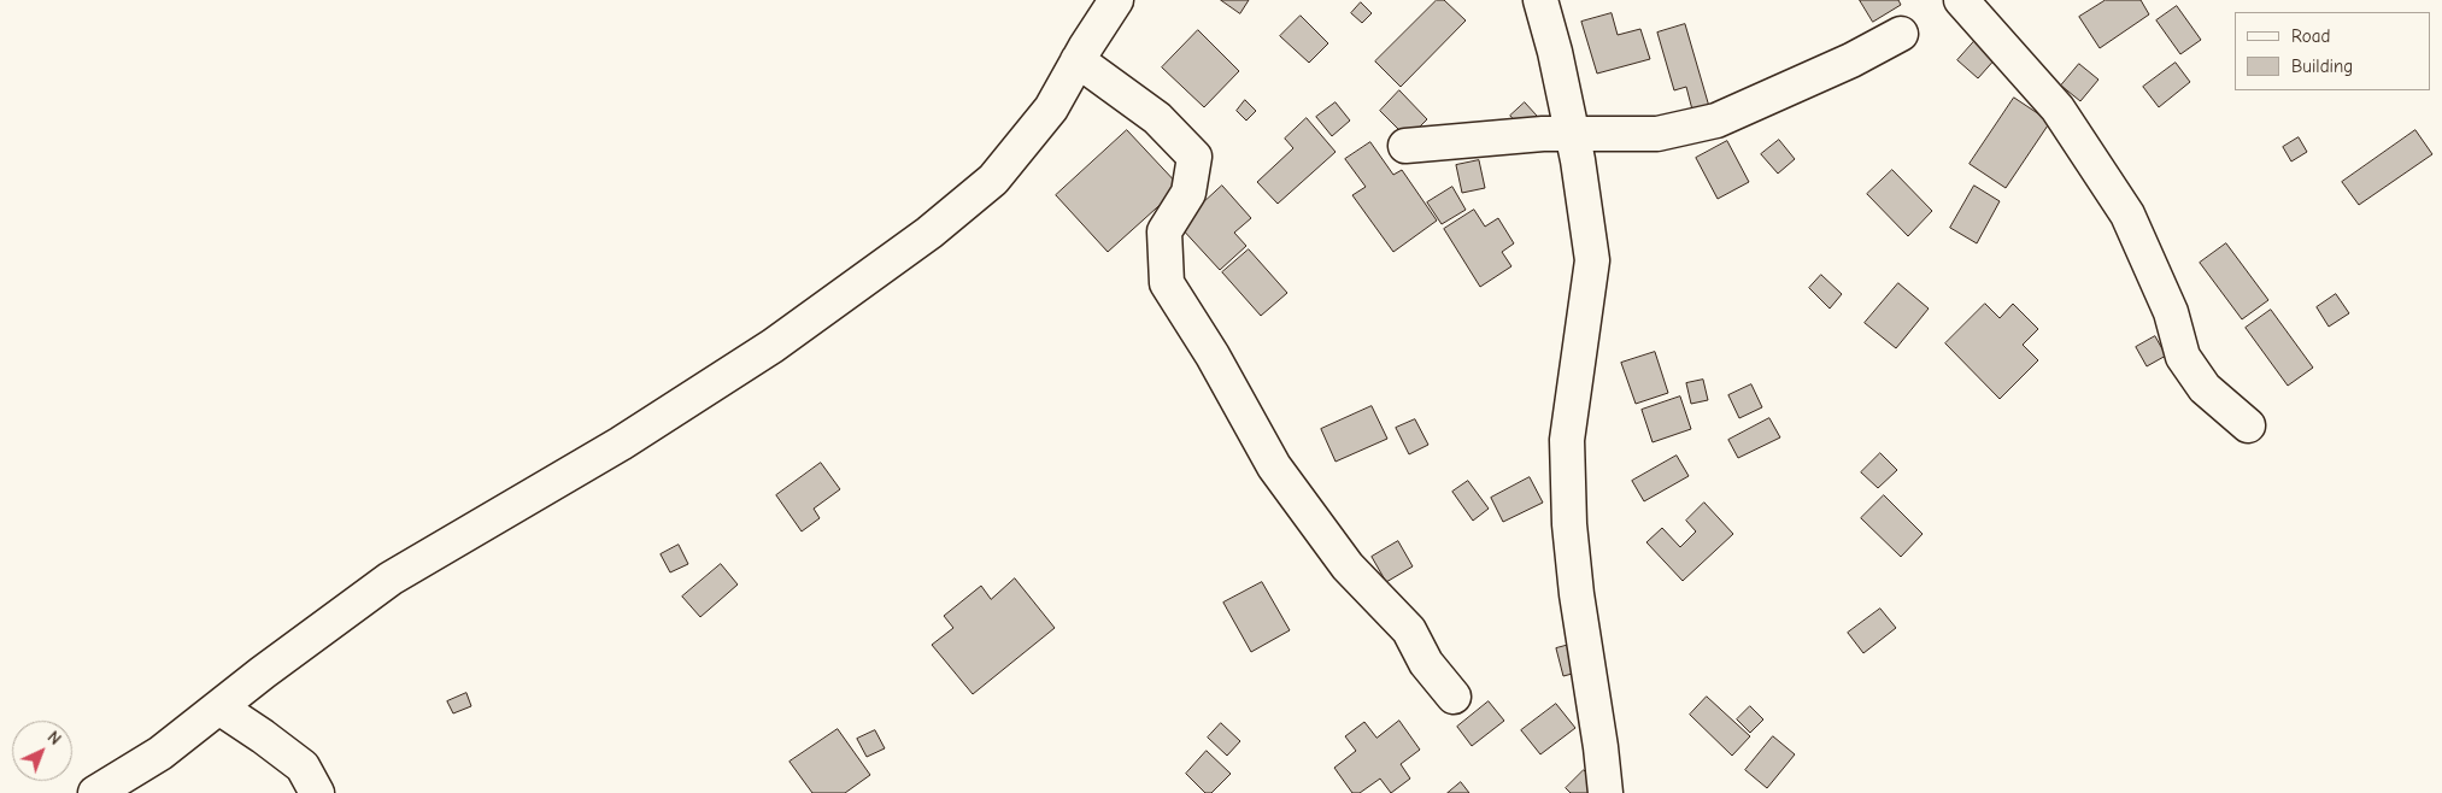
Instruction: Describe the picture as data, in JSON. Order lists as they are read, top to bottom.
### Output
{
  "legend": ["Road", "Building"],
  "north": "top right"
}
